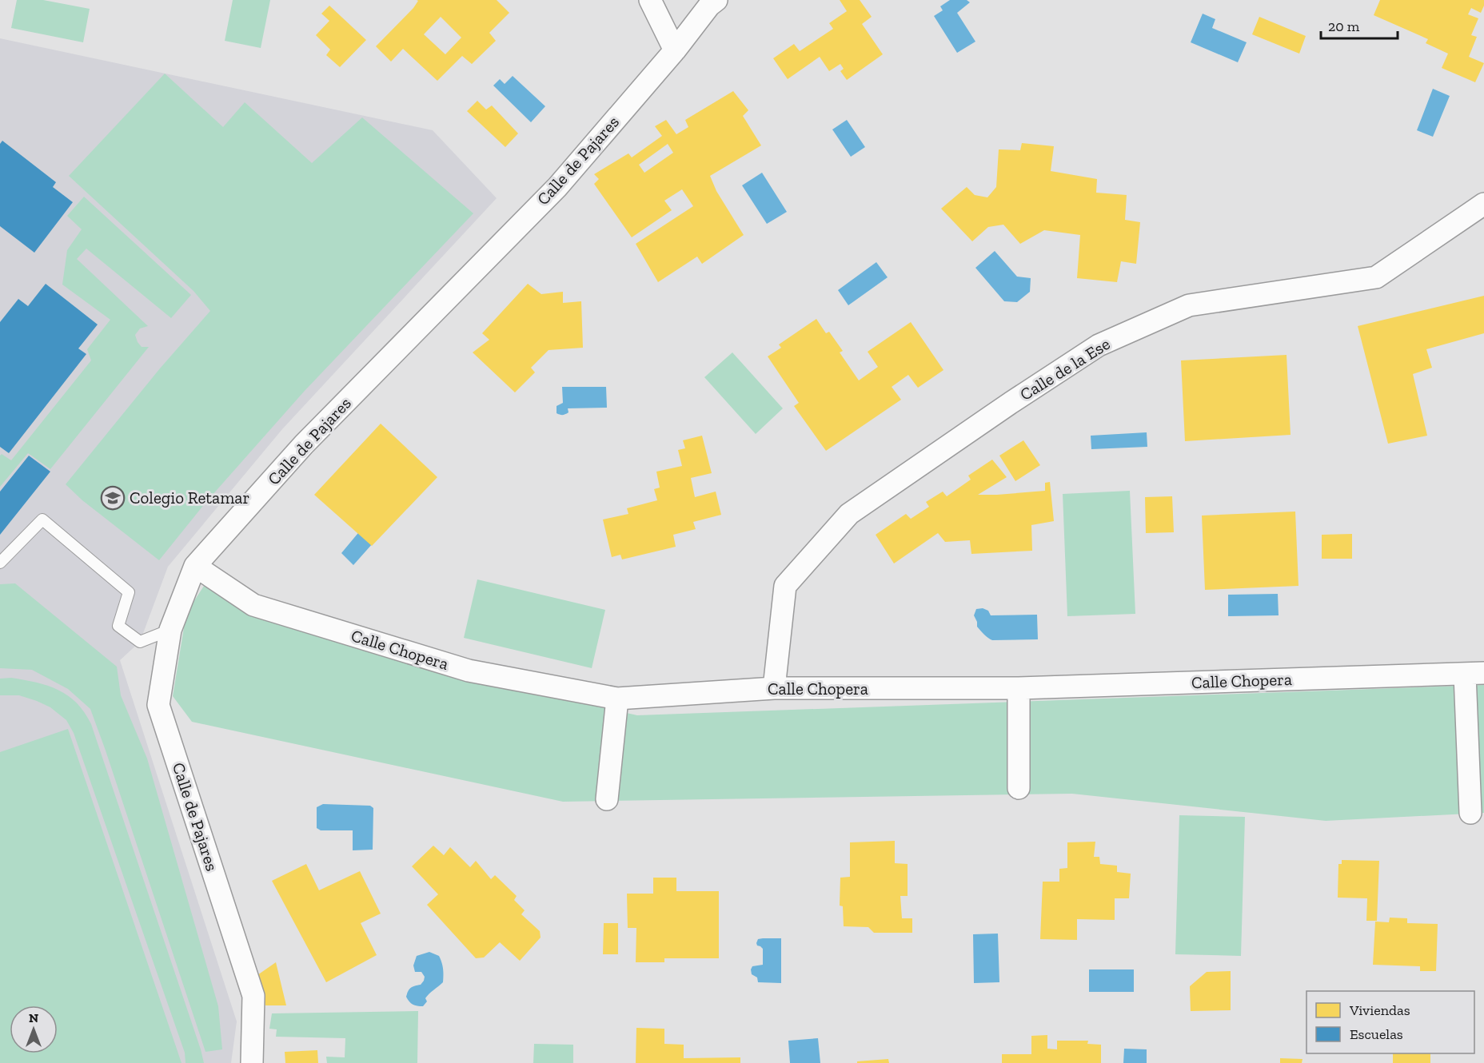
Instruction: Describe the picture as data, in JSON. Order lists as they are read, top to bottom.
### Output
{
  "streets": {
    "street": ["Calle de Pajares", "Calle de la Ese", "Calle Chopera"]
  },
  "crossings": [
    ["Calle de Pajares", "Calle Chopera"],
    ["Calle de la Ese", "Calle Chopera"]
  ],
  "places": {
    "school or university": ["Colegio Retamar"]
  },
  "legend": ["Viviendas", "Escuelas"],
  "scale_bar": "20 m",
  "north": "top"
}
